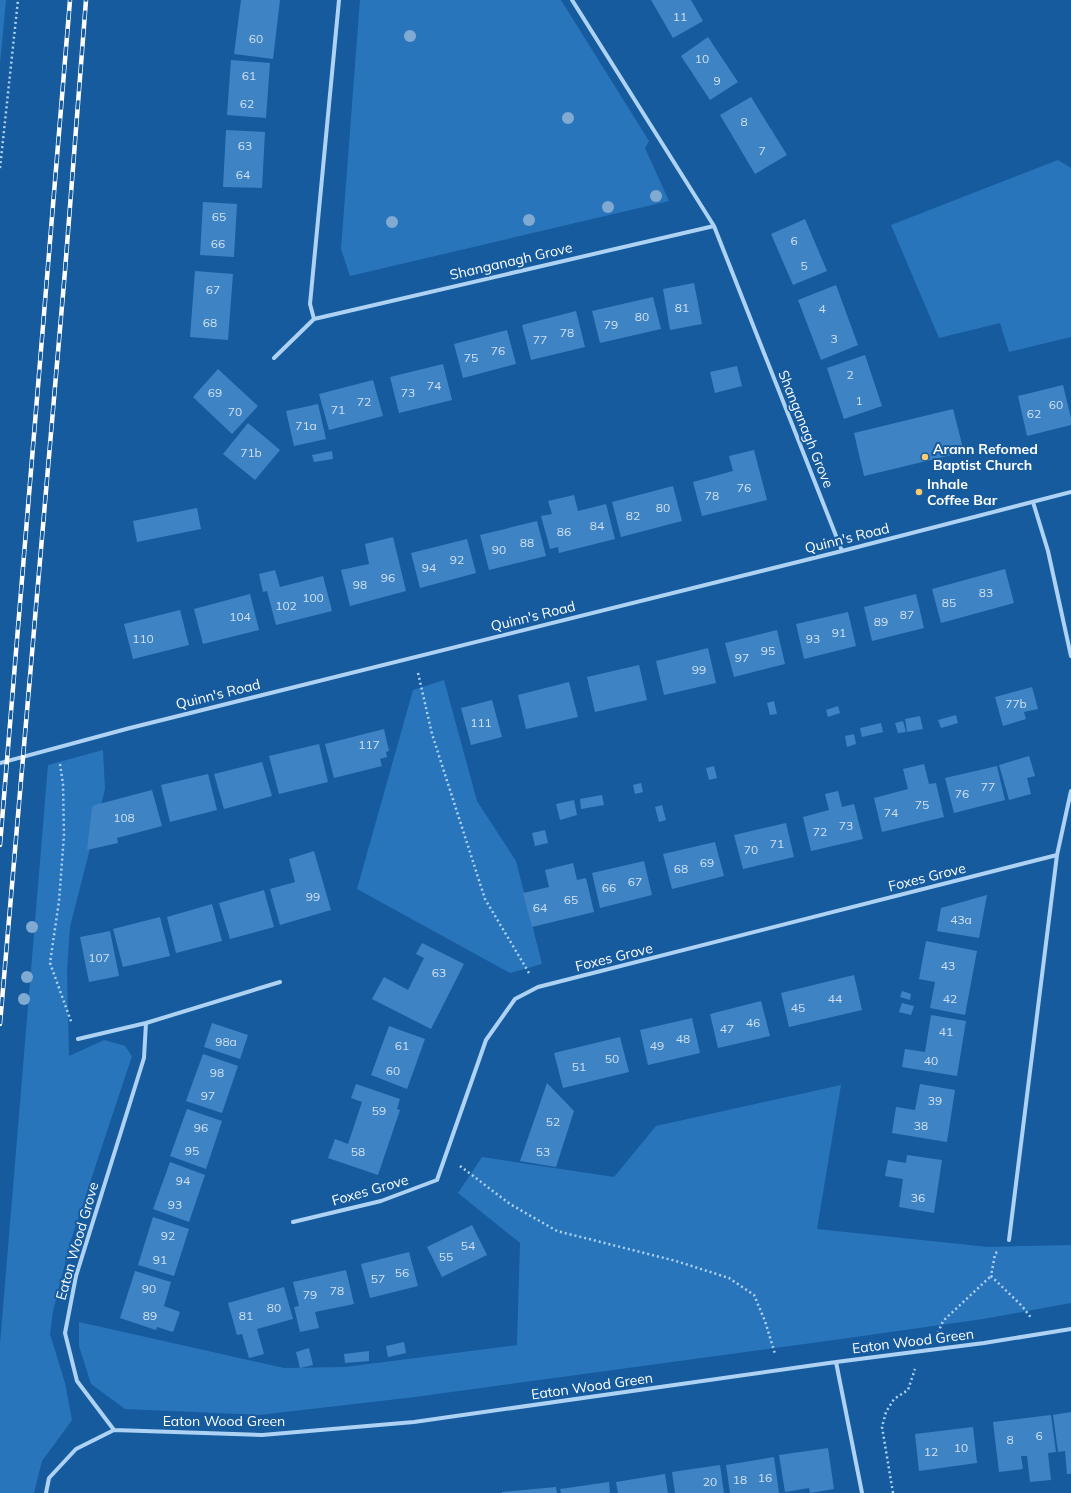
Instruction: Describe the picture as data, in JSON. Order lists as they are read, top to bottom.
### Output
{
  "streets": {
    "street": [
      "Shanganagh Grove",
      "Quinn's Road",
      "Foxes Grove",
      "Eaton Wood Grove",
      "Eaton Wood Green"
    ]
  },
  "crossings": [
    ["Shanganagh Grove", "Quinn's Road"],
    ["Eaton Wood Grove", "Eaton Wood Green"]
  ],
  "places": ["Arann Refomed Baptist Church", "Inhale Coffee Bar"],
  "house_numbers": [
    "11",
    "60",
    "10",
    "61",
    "9",
    "62",
    "8",
    "63",
    "7",
    "64",
    "65",
    "6",
    "66",
    "5",
    "67",
    "81",
    "4",
    "80",
    "68",
    "79",
    "78",
    "3",
    "77",
    "76",
    "75",
    "2",
    "74",
    "69",
    "73",
    "1",
    "72",
    "60",
    "71",
    "70",
    "62",
    "71a",
    "71b",
    "76",
    "78",
    "80",
    "82",
    "84",
    "86",
    "88",
    "90",
    "92",
    "94",
    "96",
    "98",
    "83",
    "100",
    "85",
    "102",
    "87",
    "104",
    "89",
    "91",
    "110",
    "93",
    "95",
    "97",
    "99",
    "77b",
    "111",
    "117",
    "77",
    "76",
    "75",
    "74",
    "108",
    "73",
    "72",
    "71",
    "70",
    "69",
    "68",
    "67",
    "66",
    "99",
    "65",
    "64",
    "43a",
    "107",
    "43",
    "63",
    "44",
    "42",
    "45",
    "46",
    "47",
    "41",
    "48",
    "98a",
    "61",
    "49",
    "50",
    "40",
    "51",
    "60",
    "98",
    "97",
    "39",
    "59",
    "52",
    "38",
    "96",
    "95",
    "58",
    "53",
    "94",
    "36",
    "93",
    "92",
    "54",
    "55",
    "91",
    "56",
    "57",
    "90",
    "78",
    "79",
    "80",
    "89",
    "81",
    "6",
    "8",
    "10",
    "12",
    "16",
    "18",
    "20"
  ]
}
